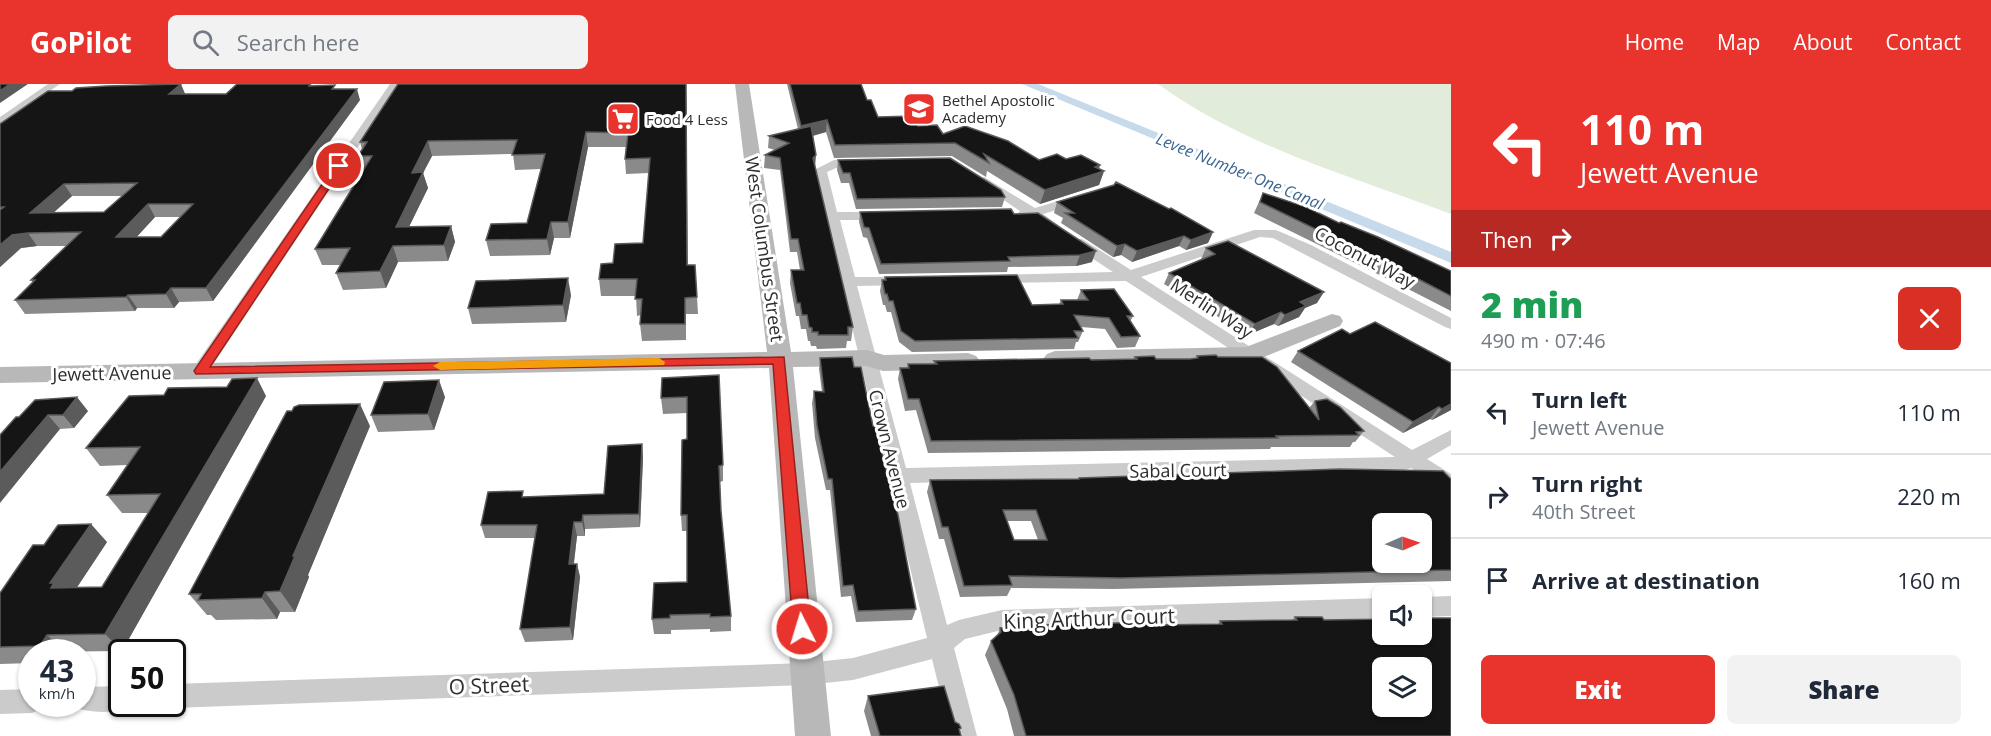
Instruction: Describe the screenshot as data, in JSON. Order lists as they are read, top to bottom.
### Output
{
  "streets": {
    "street": [
      "West Columbus Street",
      "Coconut Way",
      "Merlin Way",
      "Jewett Avenue",
      "Crown Avenue",
      "Sabal Court",
      "King Arthur Court",
      "O Street"
    ]
  },
  "crossings": [
    ["West Columbus Street", "Jewett Avenue"],
    ["West Columbus Street", "King Arthur Court"],
    ["West Columbus Street", "O Street"],
    ["Coconut Way", "Merlin Way"],
    ["Merlin Way", "Sabal Court"],
    ["Jewett Avenue", "Crown Avenue"],
    ["Crown Avenue", "Sabal Court"],
    ["Crown Avenue", "King Arthur Court"],
    ["King Arthur Court", "O Street"]
  ],
  "water": ["Levee Number One Canal"],
  "places": {
    "school or university": ["Bethel Apostolic Academy"],
    "supermarket": ["Food 4 Less"]
  },
  "north": "right",
  "page": {
    "header": "GoPilot",
    "search": "Search here",
    "nav": [
      "Home",
      "Map",
      "About",
      "Contact"
    ],
    "turn": ["110 m", "Jewett Avenue"],
    "then": "Then",
    "heading": ["2 min", "490 m · 07:46"],
    "list": [
      {
        "name": "Turn left",
        "note": "Jewett Avenue",
        "value": "110 m"
      },
      {
        "name": "Turn right",
        "note": "40th Street",
        "value": "220 m"
      },
      {
        "name": "Arrive at destination",
        "value": "160 m"
      }
    ],
    "speed": "43 km/h",
    "limit": "50",
    "buttons": ["Exit", "Share"]
  }
}
